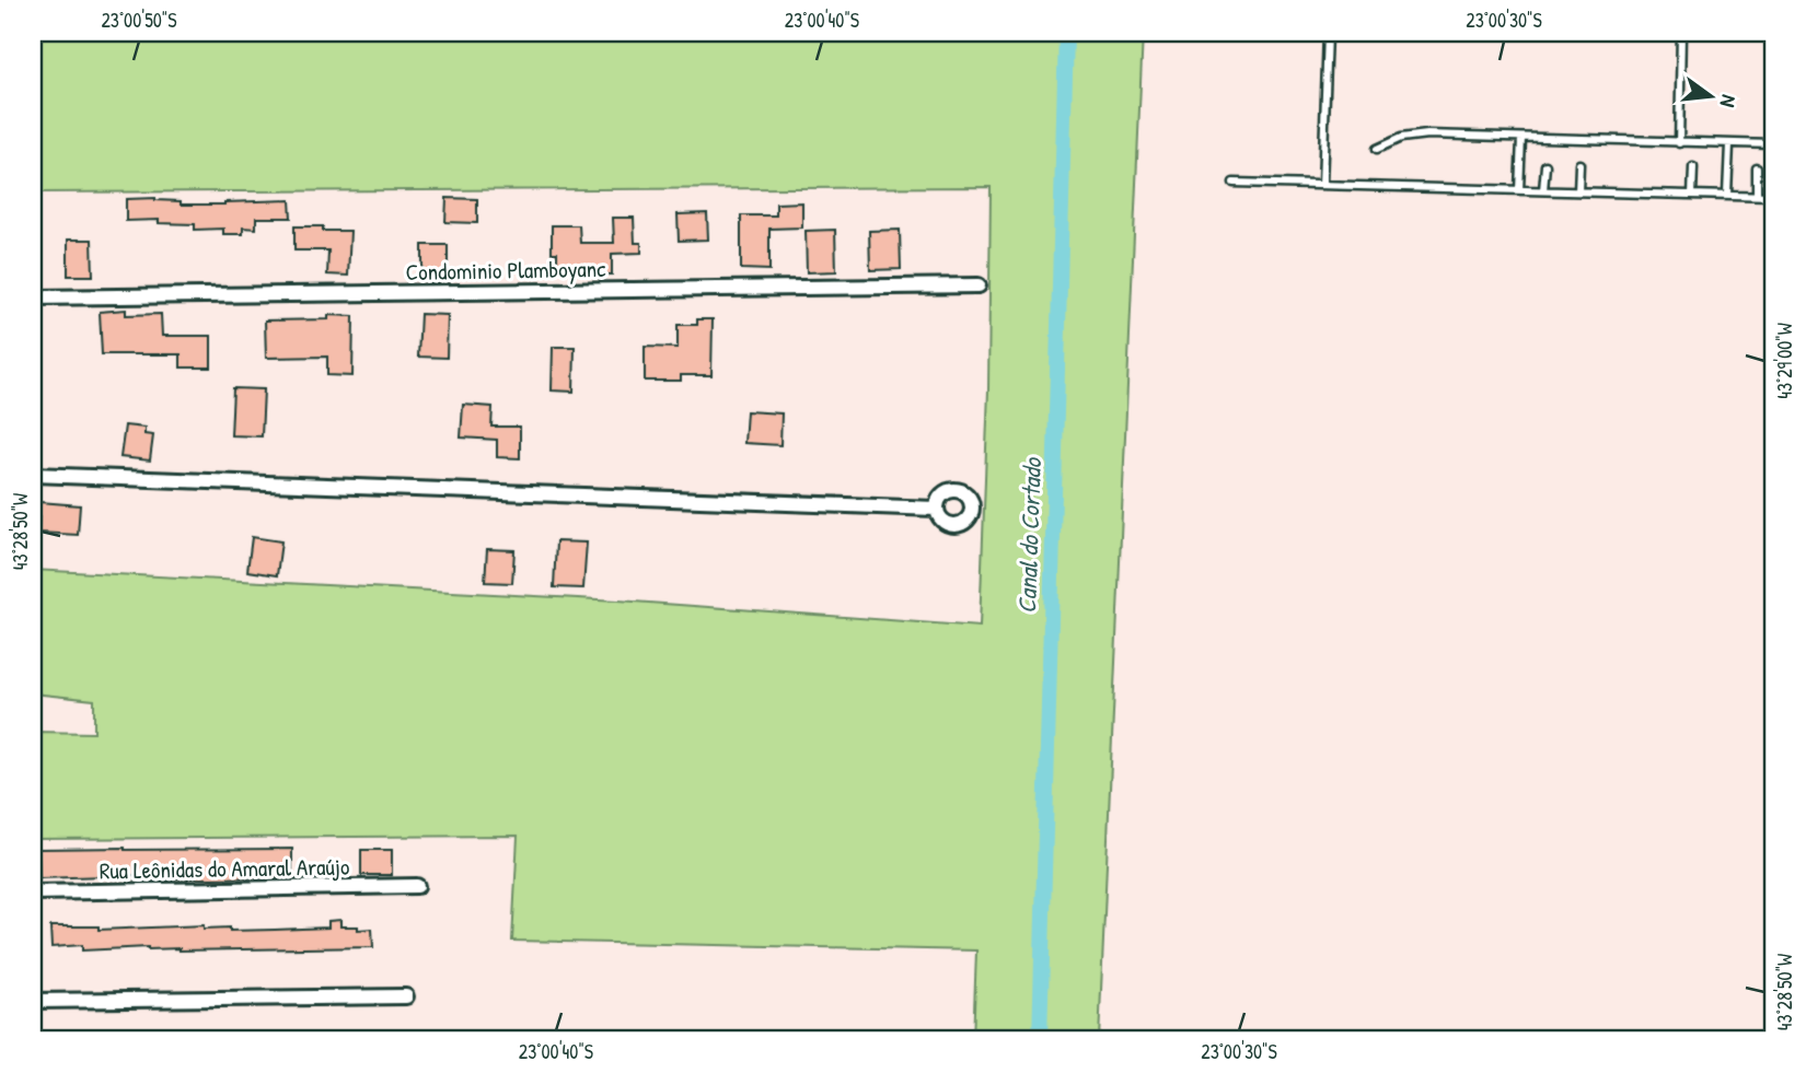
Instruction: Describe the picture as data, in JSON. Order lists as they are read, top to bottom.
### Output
{
  "streets": {
    "street": ["Condominio Plamboyanc", "Rua Leônidas do Amaral Araújo"]
  },
  "water": ["Canal do Cortado"],
  "north": "right",
  "coordinates": [
    "23°00'50\"S",
    "23°00'40\"S",
    "23°00'30\"S",
    "43°29'00\"W",
    "43°28'50\"W"
  ]
}
